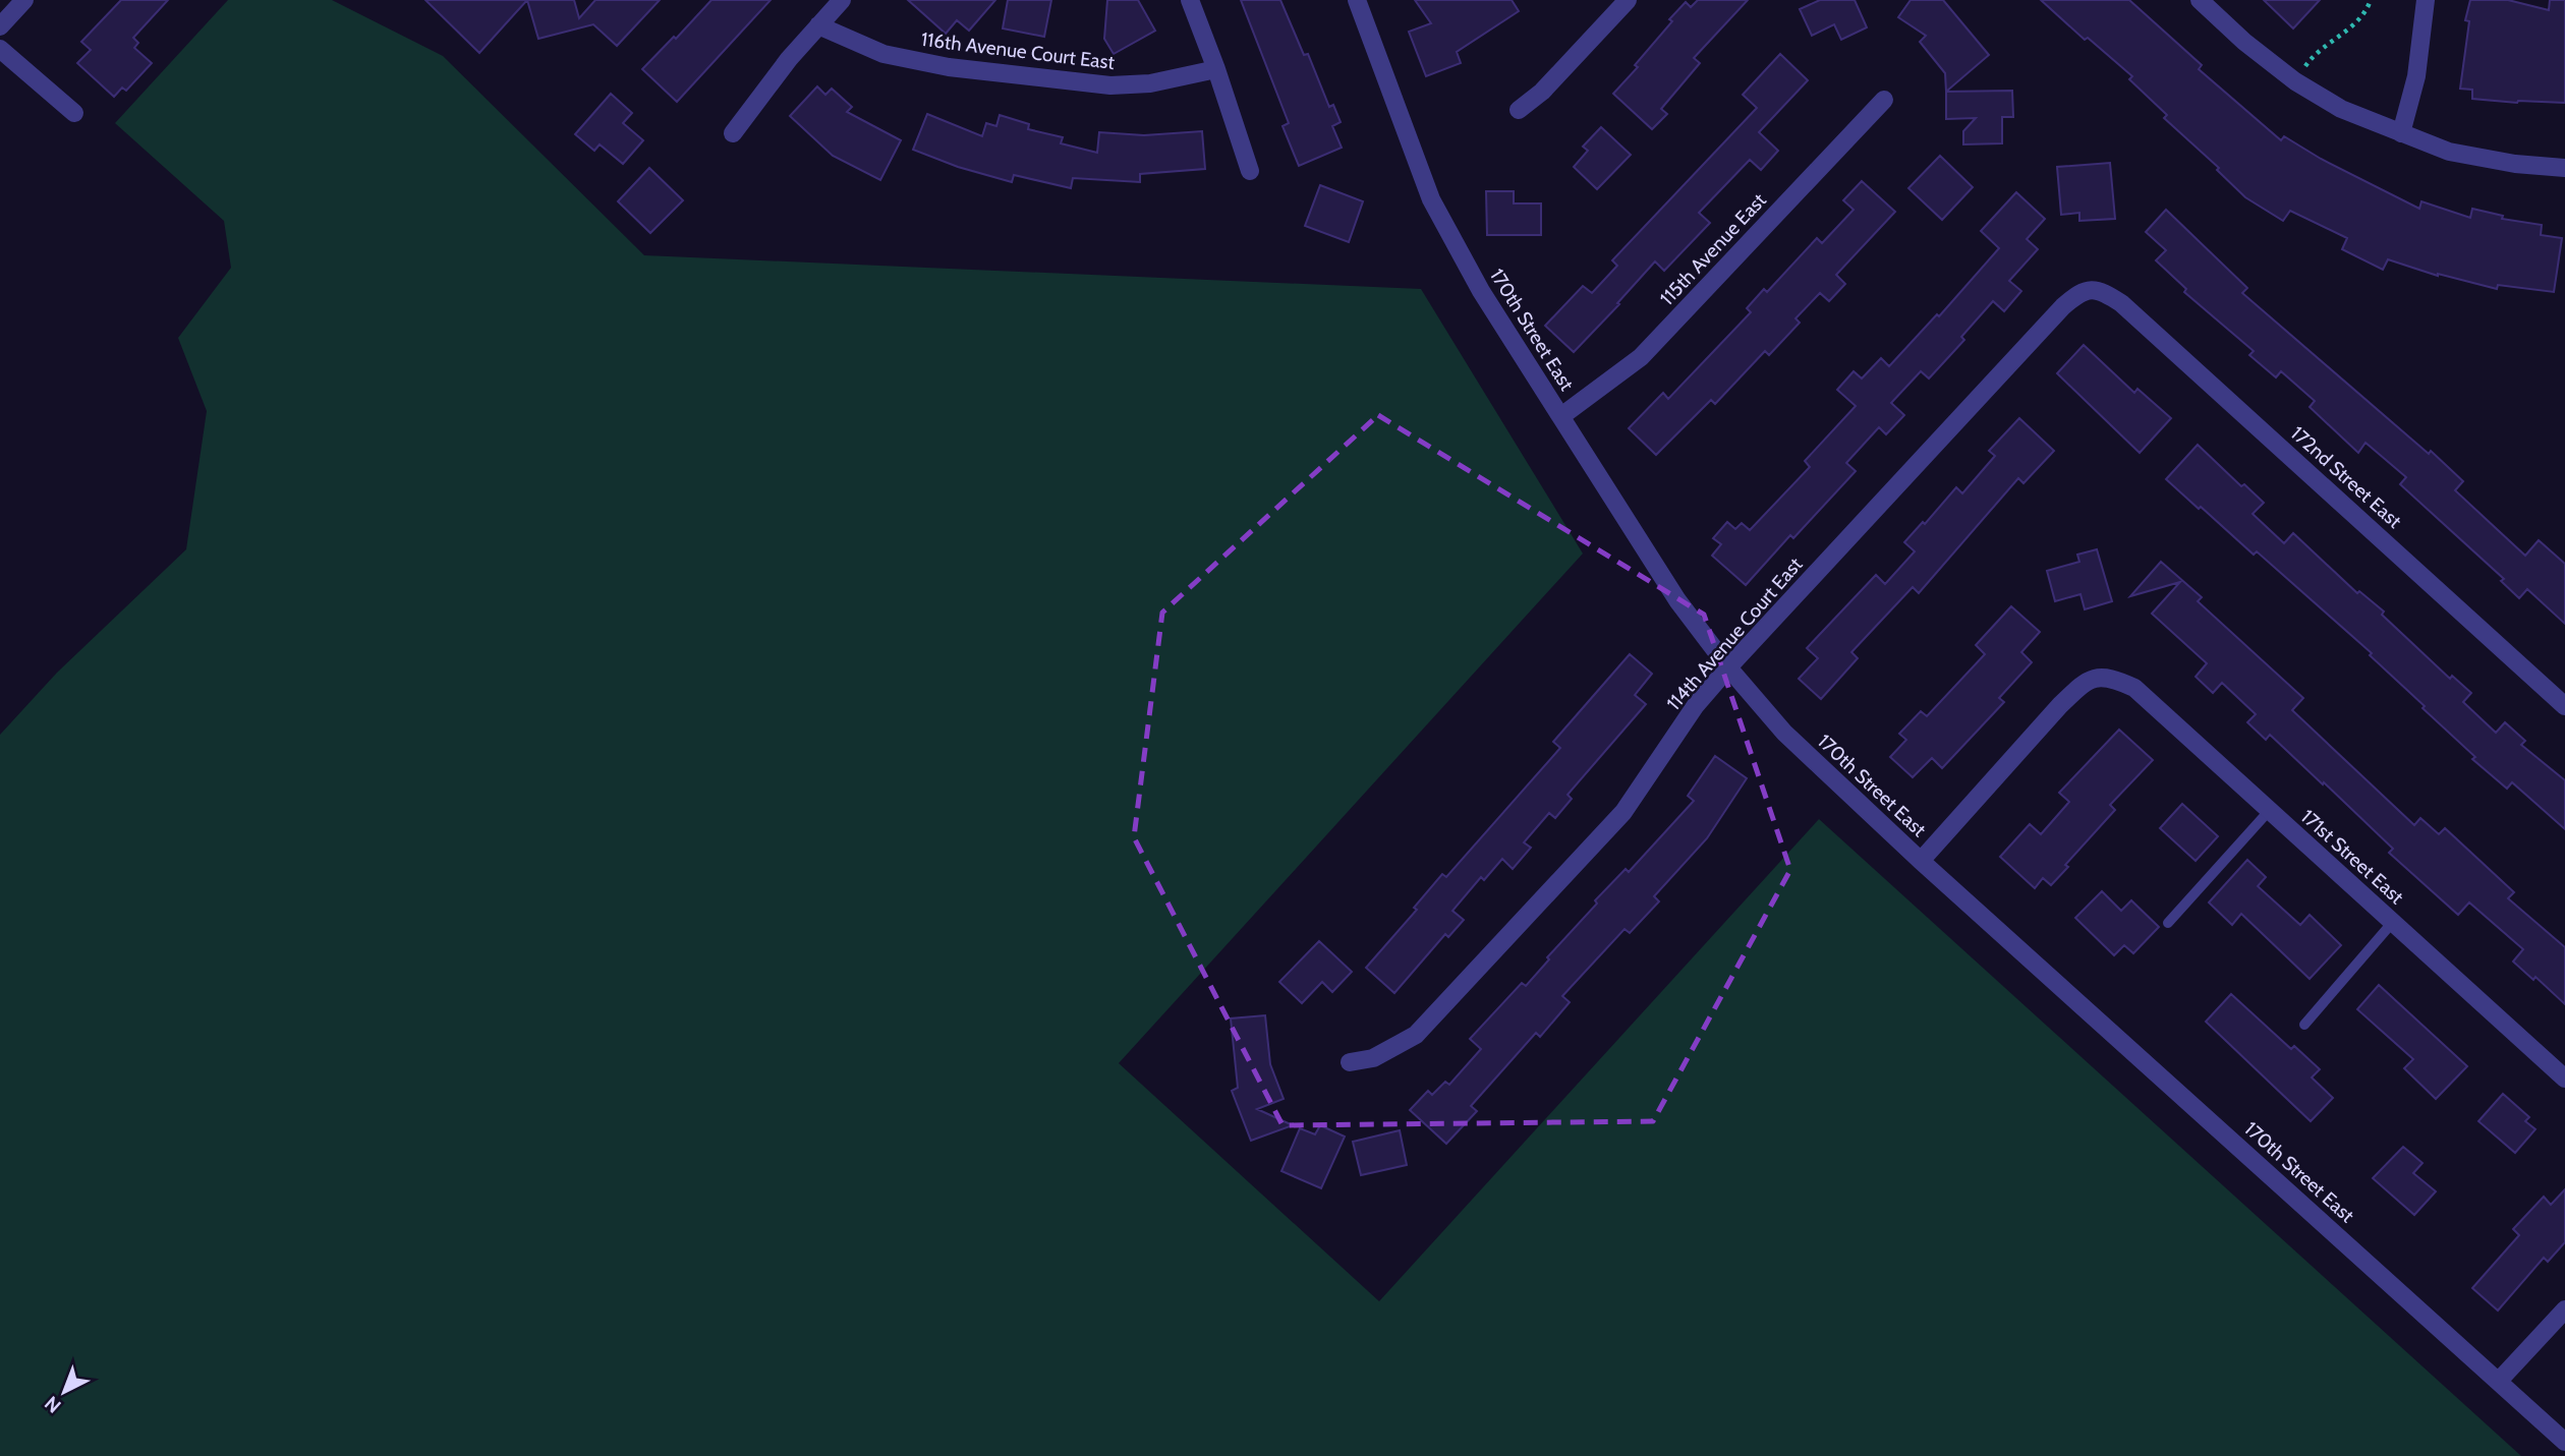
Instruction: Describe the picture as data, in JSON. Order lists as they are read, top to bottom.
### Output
{
  "streets": {
    "street": [
      "116th Avenue Court East",
      "115th Avenue East",
      "170th Street East",
      "172nd Street East",
      "114th Avenue Court East",
      "171st Street East"
    ]
  },
  "crossings": [
    ["115th Avenue East", "170th Street East"],
    ["170th Street East", "114th Avenue Court East"],
    ["170th Street East", "171st Street East"],
    ["172nd Street East", "114th Avenue Court East"]
  ],
  "north": "bottom left"
}
